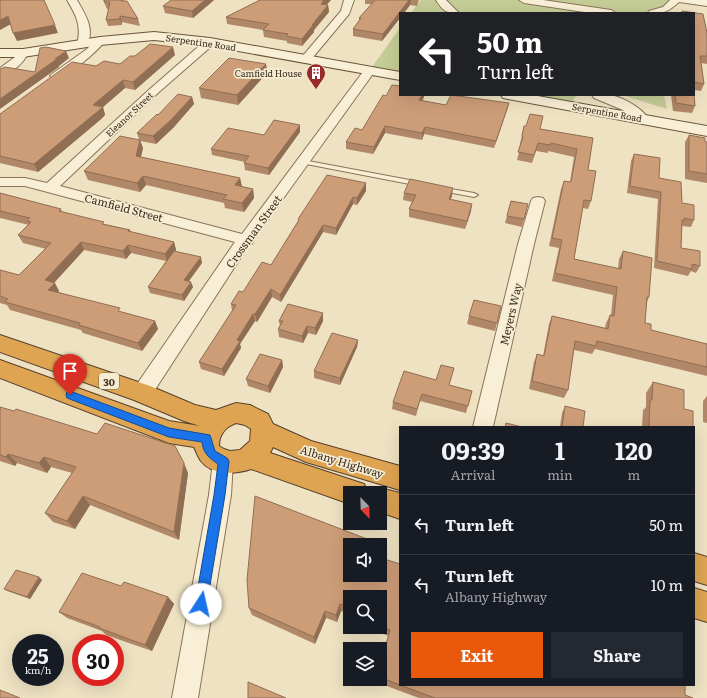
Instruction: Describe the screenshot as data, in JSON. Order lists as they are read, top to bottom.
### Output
{
  "streets": {
    "highway": ["30", "Albany Highway"],
    "street": [
      "Serpentine Road",
      "Eleanor Street",
      "Camfield Street",
      "Crossman Street",
      "Meyers Way"
    ]
  },
  "crossings": [
    ["Serpentine Road", "Eleanor Street"],
    ["Serpentine Road", "Crossman Street"],
    ["Eleanor Street", "Camfield Street"],
    ["Camfield Street", "Crossman Street"],
    ["Crossman Street", "30"],
    ["30", "Albany Highway"]
  ],
  "places": {
    "building": ["Camfield House"]
  },
  "north": "bottom right",
  "page": {
    "turn": ["50 m", "Turn left"],
    "eta": [
      "09:39",
      "Arrival",
      "1",
      "min",
      "120",
      "m"
    ],
    "list": [
      {
        "name": "Turn left",
        "value": "50 m"
      },
      {
        "name": "Turn left",
        "note": "Albany Highway",
        "value": "10 m"
      }
    ],
    "buttons": ["Exit", "Share"],
    "speed": "25 km/h",
    "limit": "30"
  }
}
